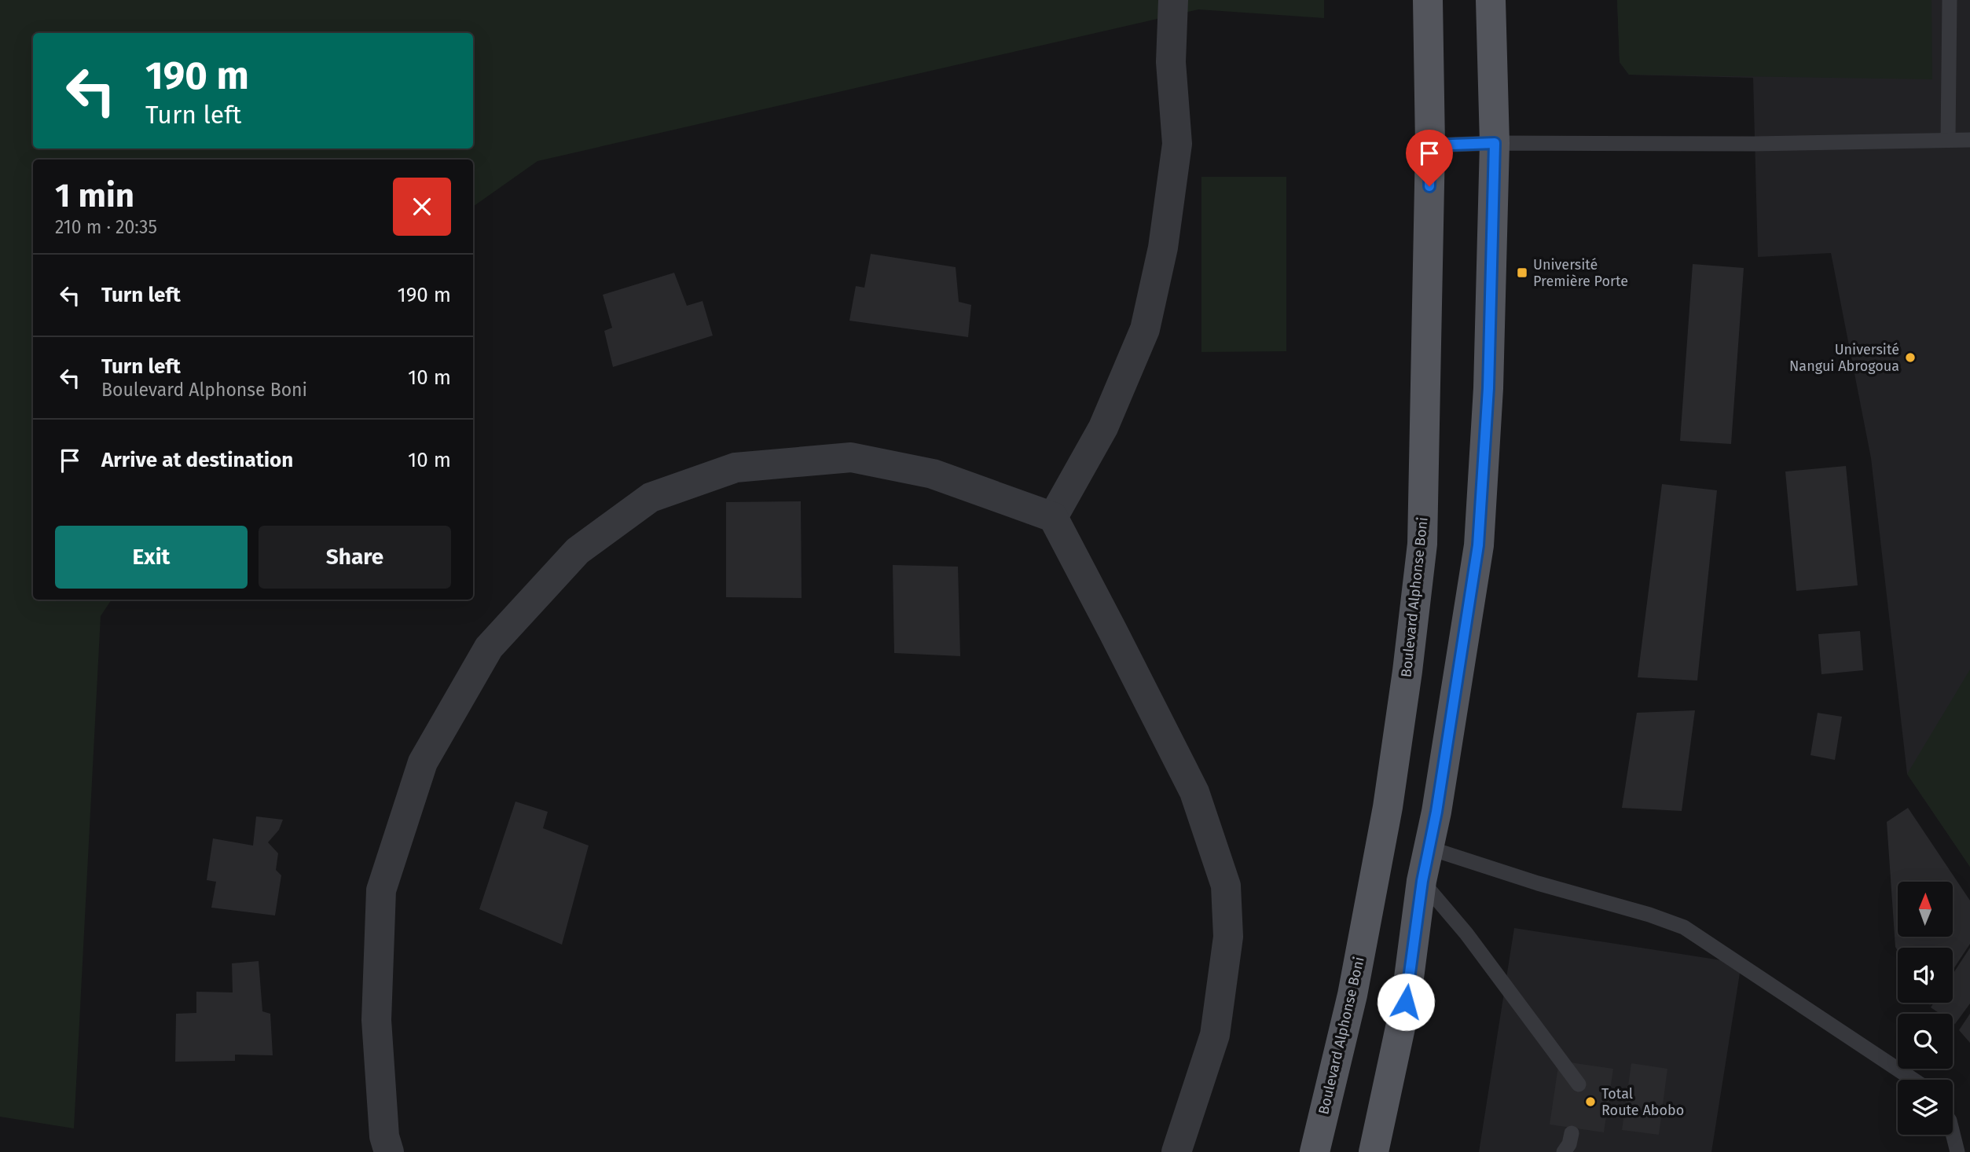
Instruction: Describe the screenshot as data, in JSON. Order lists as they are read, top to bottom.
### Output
{
  "streets": {
    "main road": ["Boulevard Alphonse Boni"]
  },
  "places": {
    "transit": ["Université Première Porte"],
    "other": ["Université Nangui Abrogoua", "Total Route Abobo"]
  },
  "north": "top",
  "page": {
    "turn": ["190 m", "Turn left"],
    "heading": ["1 min", "210 m · 20:35"],
    "list": [
      {
        "name": "Turn left",
        "value": "190 m"
      },
      {
        "name": "Turn left",
        "note": "Boulevard Alphonse Boni",
        "value": "10 m"
      },
      {
        "name": "Arrive at destination",
        "value": "10 m"
      }
    ],
    "buttons": ["Exit", "Share"]
  }
}
